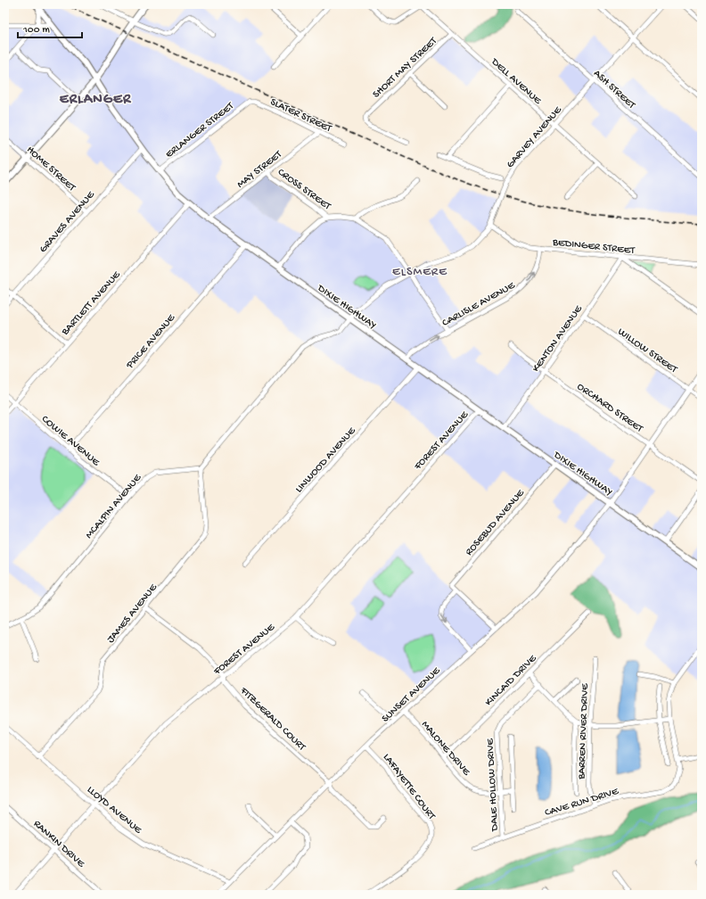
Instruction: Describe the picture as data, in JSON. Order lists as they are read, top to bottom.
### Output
{
  "streets": {
    "main road": ["DIXIE HIGHWAY"],
    "street": [
      "SHORT MAY STREET",
      "DELL AVENUE",
      "ASH STREET",
      "SLATER STREET",
      "ERLANGER STREET",
      "GARVEY AVENUE",
      "HOME STREET",
      "MAY STREET",
      "CROSS STREET",
      "GRAVES AVENUE",
      "BEDINGER STREET",
      "BARTLETT AVENUE",
      "CARLISLE AVENUE",
      "KENTON AVENUE",
      "PRICE AVENUE",
      "WILLOW STREET",
      "ORCHARD STREET",
      "COWIE AVENUE",
      "FOREST AVENUE",
      "LINWOOD AVENUE",
      "MCALPIN AVENUE",
      "ROSEBUD AVENUE",
      "JAMES AVENUE",
      "KINCAID DRIVE",
      "SUNSET AVENUE",
      "FITZGERALD COURT",
      "BARREN RIVER DRIVE",
      "MALONE DRIVE",
      "DALE HOLLOW DRIVE",
      "LAFAYETTE COURT",
      "CAVE RUN DRIVE",
      "LLOYD AVENUE",
      "RANKIN DRIVE"
    ]
  },
  "crossings": [
    ["SHORT MAY STREET", "DELL AVENUE"],
    ["DELL AVENUE", "GARVEY AVENUE"],
    ["ASH STREET", "GARVEY AVENUE"],
    ["SLATER STREET", "ERLANGER STREET"],
    ["SLATER STREET", "MAY STREET"],
    ["ERLANGER STREET", "DIXIE HIGHWAY"],
    ["GARVEY AVENUE", "CROSS STREET"],
    ["GARVEY AVENUE", "BEDINGER STREET"],
    ["GARVEY AVENUE", "DIXIE HIGHWAY"],
    ["HOME STREET", "GRAVES AVENUE"],
    ["MAY STREET", "CROSS STREET"],
    ["MAY STREET", "DIXIE HIGHWAY"],
    ["CROSS STREET", "CARLISLE AVENUE"],
    ["GRAVES AVENUE", "DIXIE HIGHWAY"],
    ["BEDINGER STREET", "CARLISLE AVENUE"],
    ["BEDINGER STREET", "KENTON AVENUE"],
    ["BARTLETT AVENUE", "DIXIE HIGHWAY"],
    ["BARTLETT AVENUE", "COWIE AVENUE"],
    ["CARLISLE AVENUE", "DIXIE HIGHWAY"],
    ["DIXIE HIGHWAY", "KENTON AVENUE"],
    ["DIXIE HIGHWAY", "PRICE AVENUE"],
    ["DIXIE HIGHWAY", "FOREST AVENUE"],
    ["DIXIE HIGHWAY", "LINWOOD AVENUE"],
    ["DIXIE HIGHWAY", "ROSEBUD AVENUE"],
    ["DIXIE HIGHWAY", "SUNSET AVENUE"],
    ["KENTON AVENUE", "WILLOW STREET"],
    ["KENTON AVENUE", "ORCHARD STREET"],
    ["PRICE AVENUE", "COWIE AVENUE"],
    ["WILLOW STREET", "SUNSET AVENUE"],
    ["ORCHARD STREET", "SUNSET AVENUE"],
    ["COWIE AVENUE", "MCALPIN AVENUE"],
    ["FOREST AVENUE", "FITZGERALD COURT"],
    ["FOREST AVENUE", "LLOYD AVENUE"],
    ["FOREST AVENUE", "RANKIN DRIVE"],
    ["MCALPIN AVENUE", "JAMES AVENUE"],
    ["JAMES AVENUE", "FITZGERALD COURT"],
    ["JAMES AVENUE", "LLOYD AVENUE"],
    ["KINCAID DRIVE", "MALONE DRIVE"],
    ["SUNSET AVENUE", "FITZGERALD COURT"],
    ["SUNSET AVENUE", "MALONE DRIVE"],
    ["SUNSET AVENUE", "LAFAYETTE COURT"],
    ["SUNSET AVENUE", "LLOYD AVENUE"],
    ["BARREN RIVER DRIVE", "CAVE RUN DRIVE"],
    ["MALONE DRIVE", "DALE HOLLOW DRIVE"],
    ["DALE HOLLOW DRIVE", "CAVE RUN DRIVE"]
  ],
  "one_way": ["CARLISLE AVENUE"],
  "districts": ["ERLANGER", "ELSMERE"],
  "scale_bar": "100 m"
}
